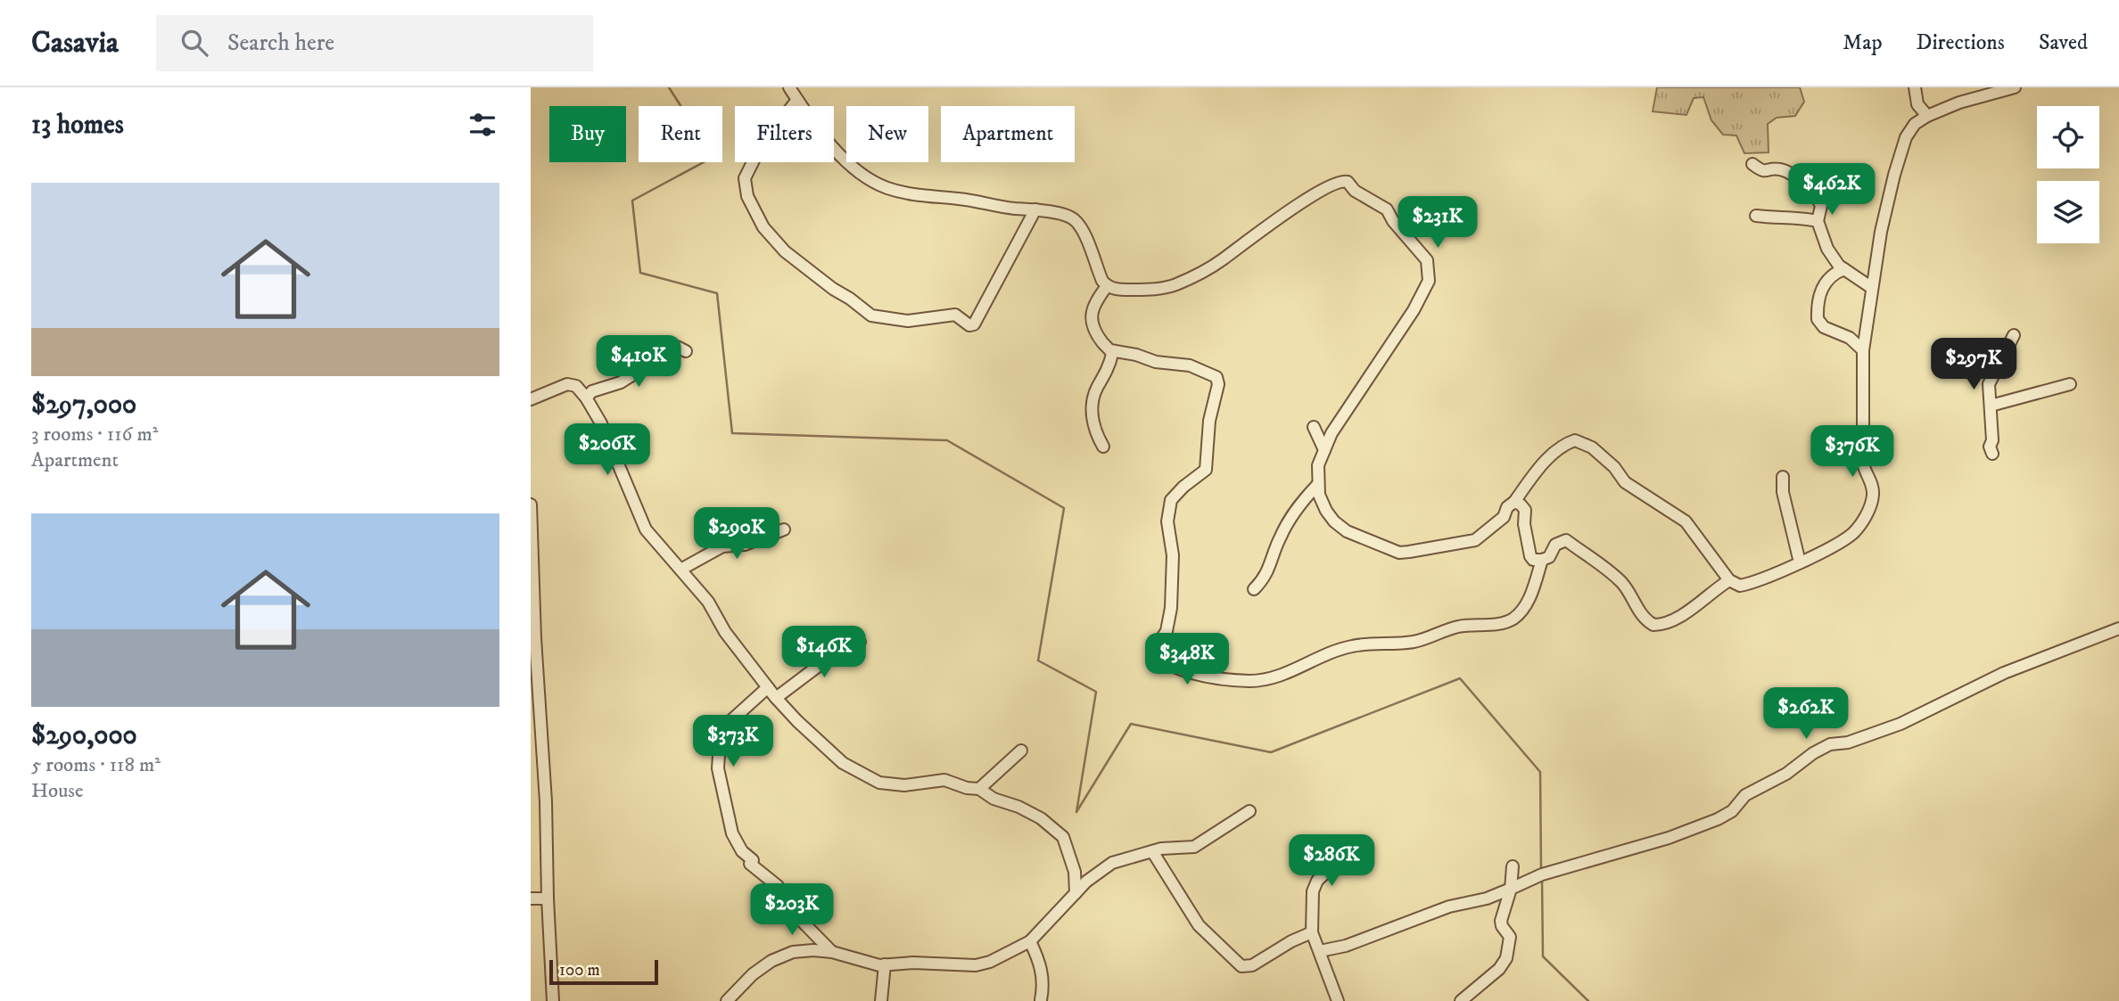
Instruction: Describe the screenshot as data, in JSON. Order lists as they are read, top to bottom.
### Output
{
  "scale_bar": "100 m",
  "page": {
    "header": "Casavia",
    "search": "Search here",
    "nav": ["Map", "Directions", "Saved"],
    "heading": "13 homes",
    "chip": [
      "Buy",
      "Rent",
      "Filters",
      "New",
      "Apartment"
    ],
    "list": [
      {
        "name": "$297,000",
        "note": "3 rooms · 116 m² · Apartment"
      },
      {
        "name": "$290,000",
        "note": "5 rooms · 118 m² · House"
      }
    ],
    "price": [
      "$462K",
      "$231K",
      "$410K",
      "$297K",
      "$206K",
      "$376K",
      "$290K",
      "$146K",
      "$348K",
      "$262K",
      "$373K",
      "$286K",
      "$203K"
    ],
    "scale": "100 m"
  }
}
